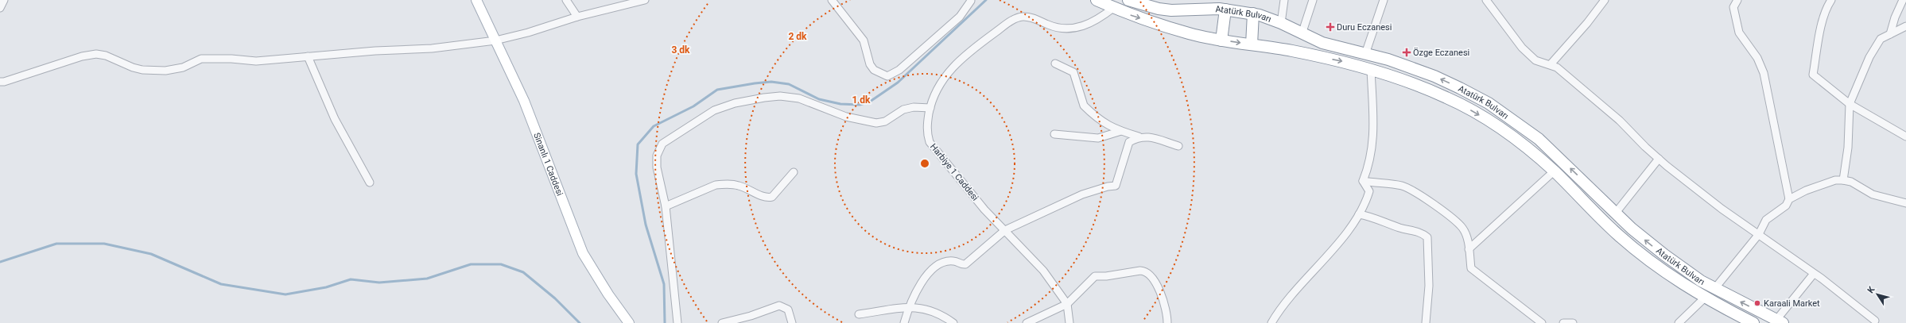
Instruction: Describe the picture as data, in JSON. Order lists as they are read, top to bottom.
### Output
{
  "streets": {
    "highway": ["Atatürk Bulvarı"],
    "main road": ["Sinanlı 1 Caddesi"],
    "street": ["Harbiye 1 Caddesi"]
  },
  "crossings": [
    ["Atatürk Bulvarı", "Harbiye 1 Caddesi"]
  ],
  "places": {
    "health": ["Duru Eczanesi", "Özge Eczanesi"],
    "other": ["Karaali Market"]
  },
  "north": "top left",
  "rings": ["2 dk", "3 dk", "1 dk"]
}
